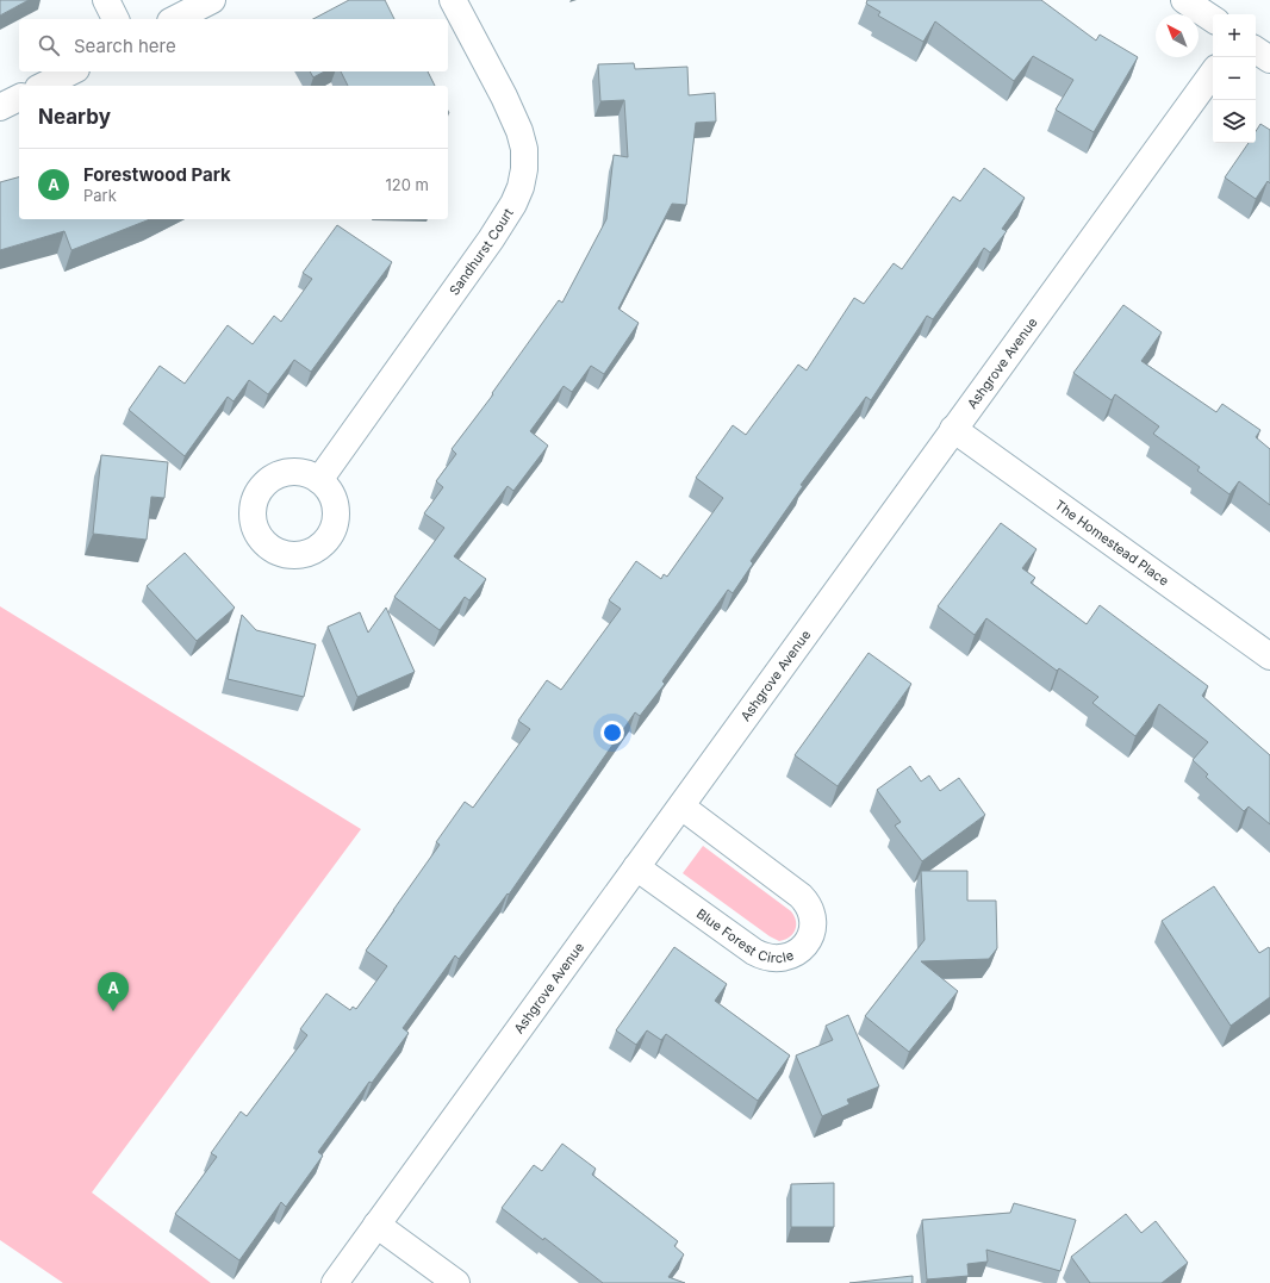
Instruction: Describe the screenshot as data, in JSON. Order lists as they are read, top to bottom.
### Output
{
  "streets": {
    "street": [
      "Sandhurst Court",
      "Ashgrove Avenue",
      "The Homestead Place",
      "Blue Forest Circle"
    ]
  },
  "crossings": [
    ["Ashgrove Avenue", "The Homestead Place"],
    ["Ashgrove Avenue", "Blue Forest Circle"]
  ],
  "north": "top left",
  "page": {
    "map_buttons": ["+", "−"],
    "search": "Search here",
    "heading": "Nearby",
    "list": [
      {
        "mark": "A",
        "name": "Forestwood Park",
        "note": "Park",
        "value": "120 m"
      }
    ],
    "pins": "A"
  }
}
